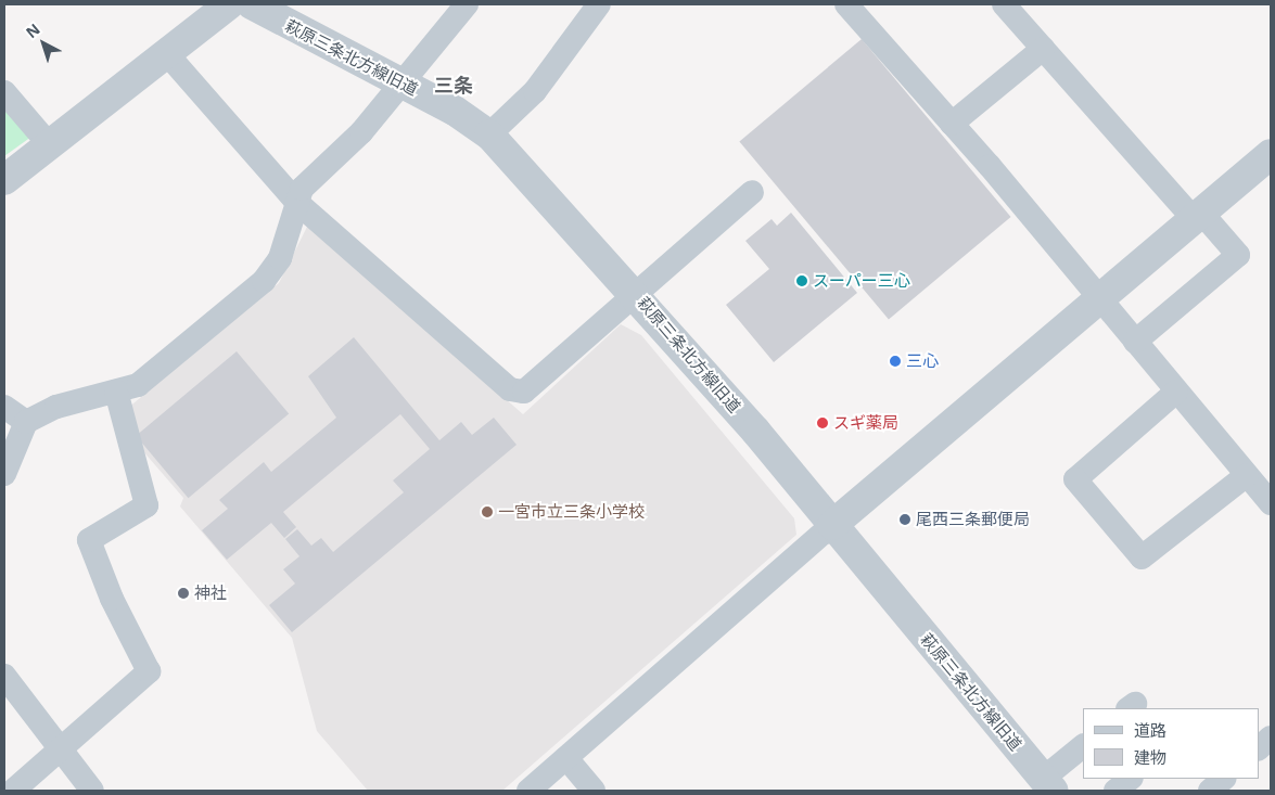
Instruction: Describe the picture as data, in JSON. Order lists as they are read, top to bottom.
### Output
{
  "streets": {
    "street": ["萩原三条北方線旧道"]
  },
  "districts": ["三条"],
  "places": [
    "スーパー三心",
    "三心",
    "スギ薬局",
    "一宮市立三条小学校",
    "尾西三条郵便局",
    "神社"
  ],
  "legend": ["道路", "建物"],
  "north": "top left"
}
